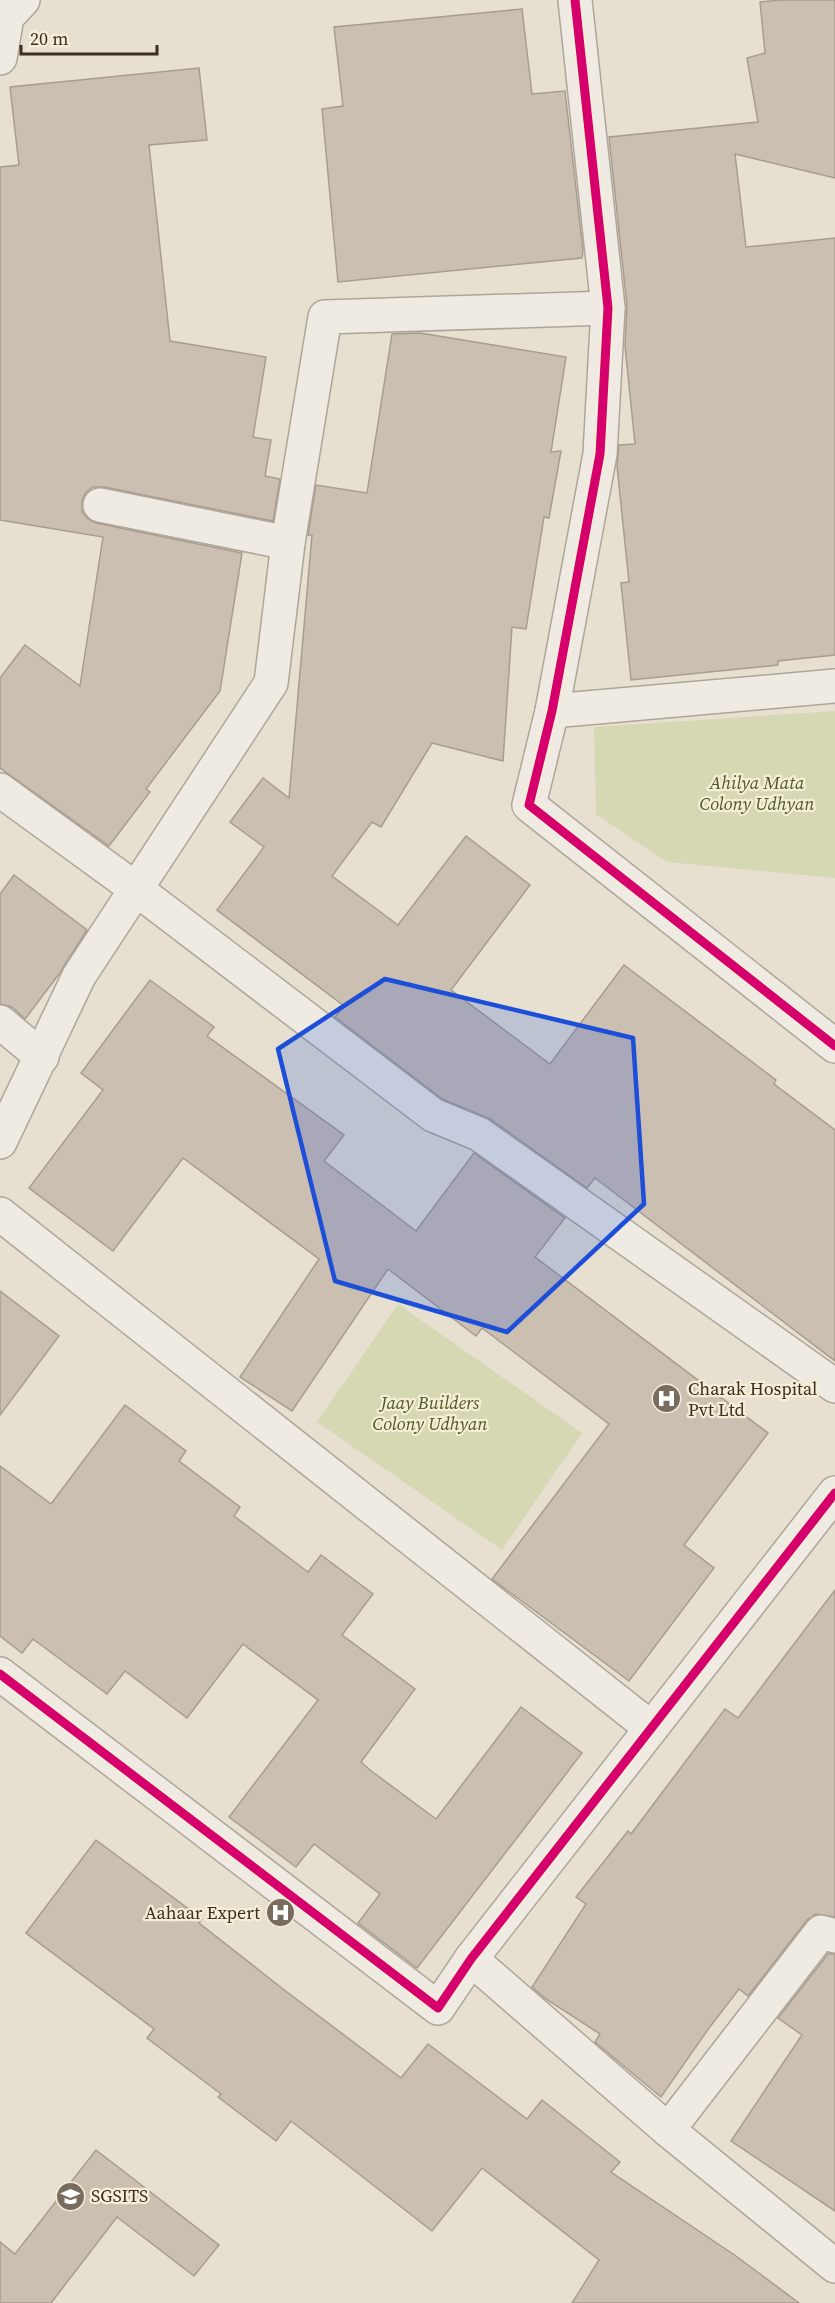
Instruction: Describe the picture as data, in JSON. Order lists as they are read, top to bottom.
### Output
{
  "parks": ["Ahilya Mata Colony Udhyan", "Jaay Builders Colony Udhyan"],
  "places": {
    "hospital": ["Charak Hospital Pvt Ltd", "Aahaar Expert"],
    "school or university": ["SGSITS"]
  },
  "scale_bar": "20 m"
}
